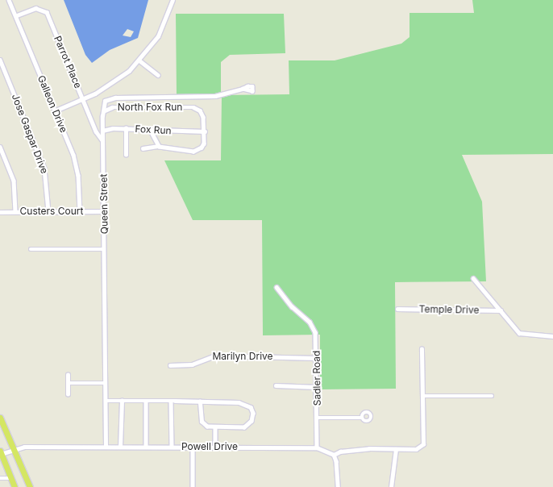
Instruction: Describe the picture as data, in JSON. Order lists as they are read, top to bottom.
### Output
{
  "streets": {
    "street": [
      "Parrot Place",
      "Galleon Drive",
      "North Fox Run",
      "Fox Run",
      "Jose Gaspar Drive",
      "Queen Street",
      "Custers Court",
      "Temple Drive",
      "Marilyn Drive",
      "Sadler Road",
      "Powell Drive"
    ]
  },
  "crossings": [
    ["Parrot Place", "Galleon Drive"],
    ["Parrot Place", "Queen Street"],
    ["Galleon Drive", "Custers Court"],
    ["North Fox Run", "Fox Run"],
    ["North Fox Run", "Queen Street"],
    ["Fox Run", "Queen Street"],
    ["Jose Gaspar Drive", "Custers Court"],
    ["Queen Street", "Custers Court"],
    ["Queen Street", "Powell Drive"],
    ["Marilyn Drive", "Sadler Road"],
    ["Sadler Road", "Powell Drive"]
  ]
}
